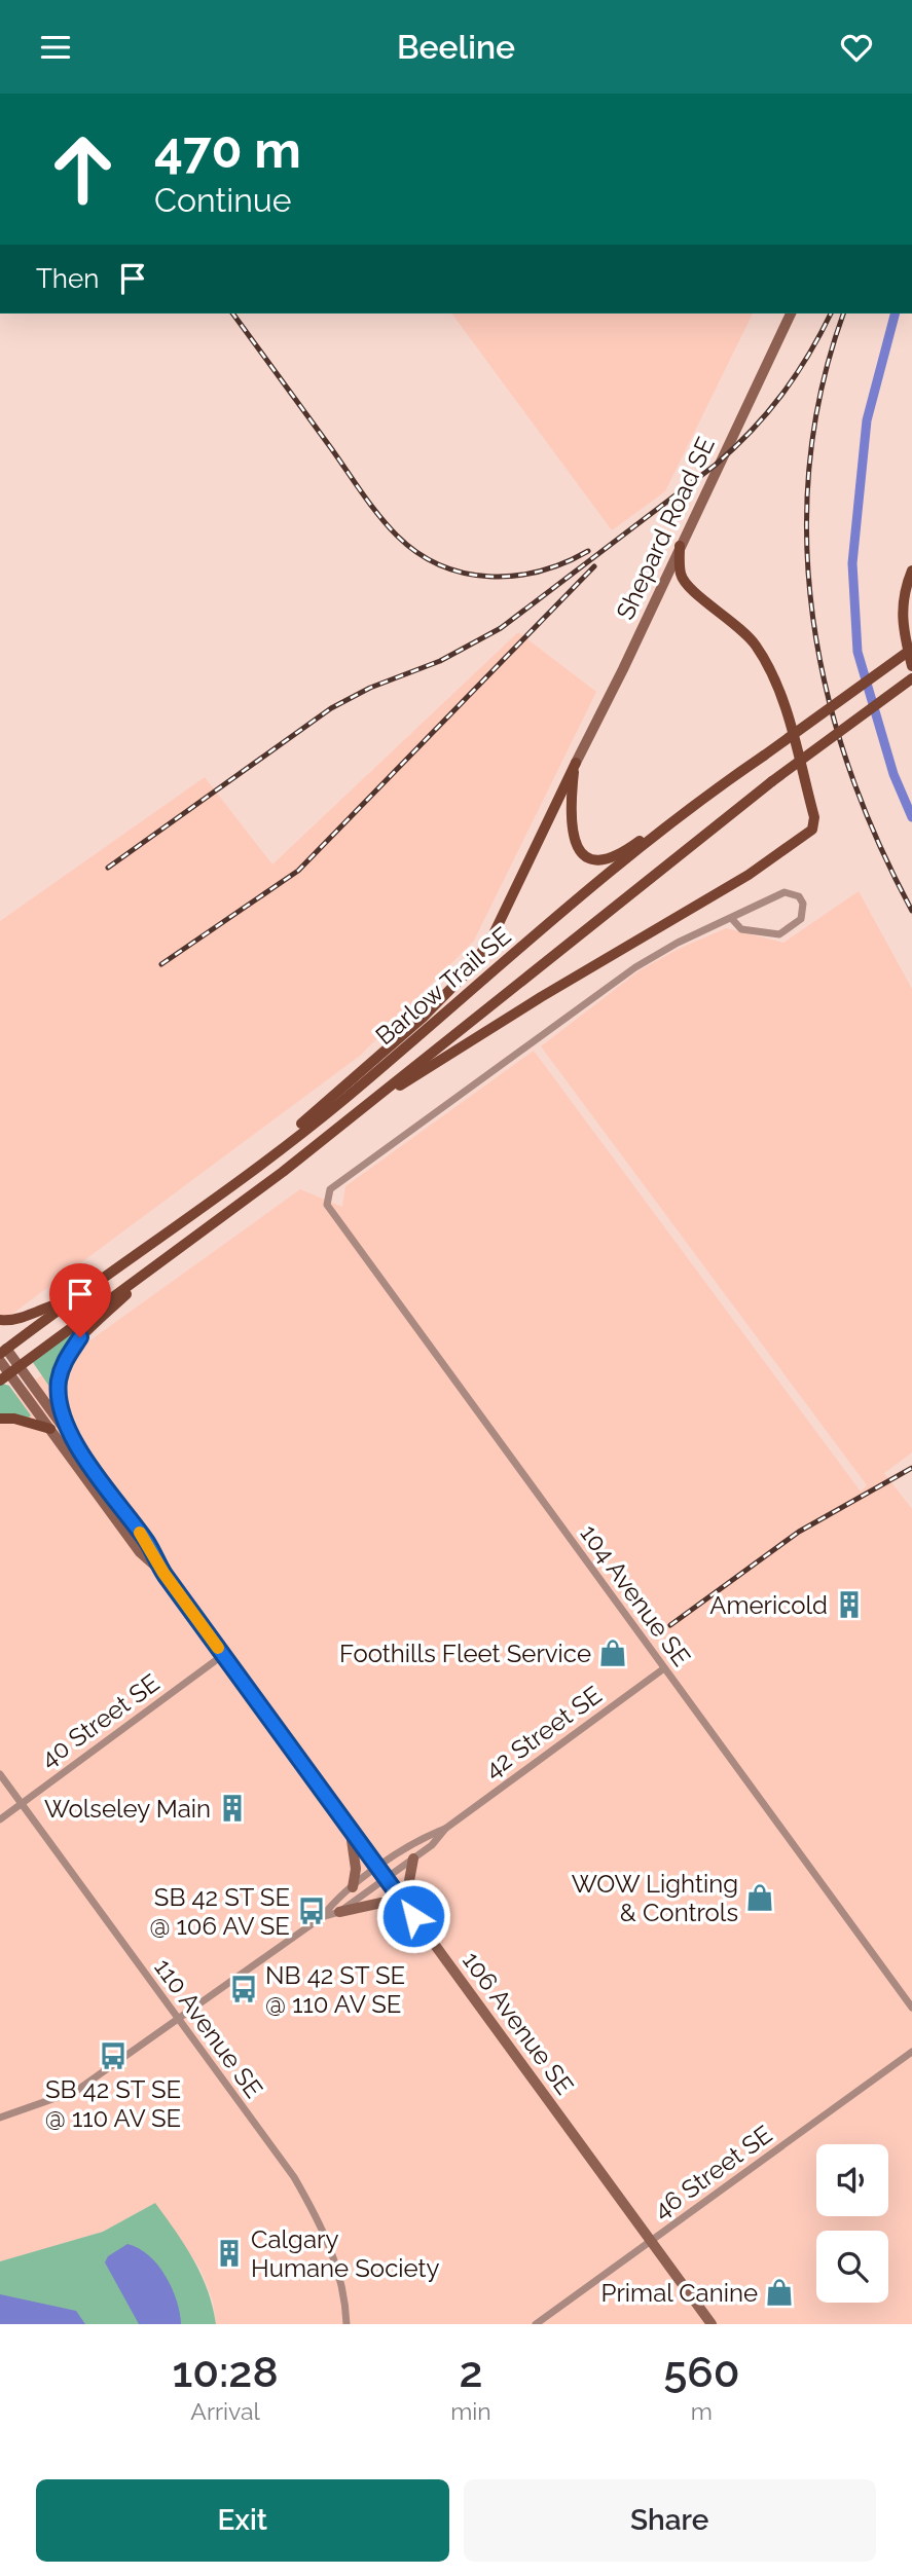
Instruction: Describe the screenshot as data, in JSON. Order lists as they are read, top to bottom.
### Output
{
  "streets": {
    "main road": ["Barlow Trail SE"],
    "street": [
      "Shepard Road SE",
      "104 Avenue SE",
      "40 Street SE",
      "42 Street SE",
      "106 Avenue SE",
      "110 Avenue SE",
      "46 Street SE"
    ]
  },
  "crossings": [
    ["Barlow Trail SE", "106 Avenue SE"],
    ["104 Avenue SE", "42 Street SE"],
    ["40 Street SE", "106 Avenue SE"],
    ["40 Street SE", "110 Avenue SE"],
    ["42 Street SE", "106 Avenue SE"],
    ["42 Street SE", "110 Avenue SE"],
    ["106 Avenue SE", "46 Street SE"]
  ],
  "places": {
    "building": ["Americold", "Wolseley Main", "Calgary Humane Society"],
    "shop": ["Foothills Fleet Service", "WOW Lighting & Controls", "Primal Canine"],
    "bus stop": ["SB 42 ST SE @ 106 AV SE", "NB 42 ST SE @ 110 AV SE", "SB 42 ST SE @ 110 AV SE"]
  },
  "page": {
    "header": "Beeline",
    "turn": ["470 m", "Continue"],
    "then": "Then",
    "eta": [
      "10:28",
      "Arrival",
      "2",
      "min",
      "560",
      "m"
    ],
    "buttons": ["Exit", "Share"]
  }
}
